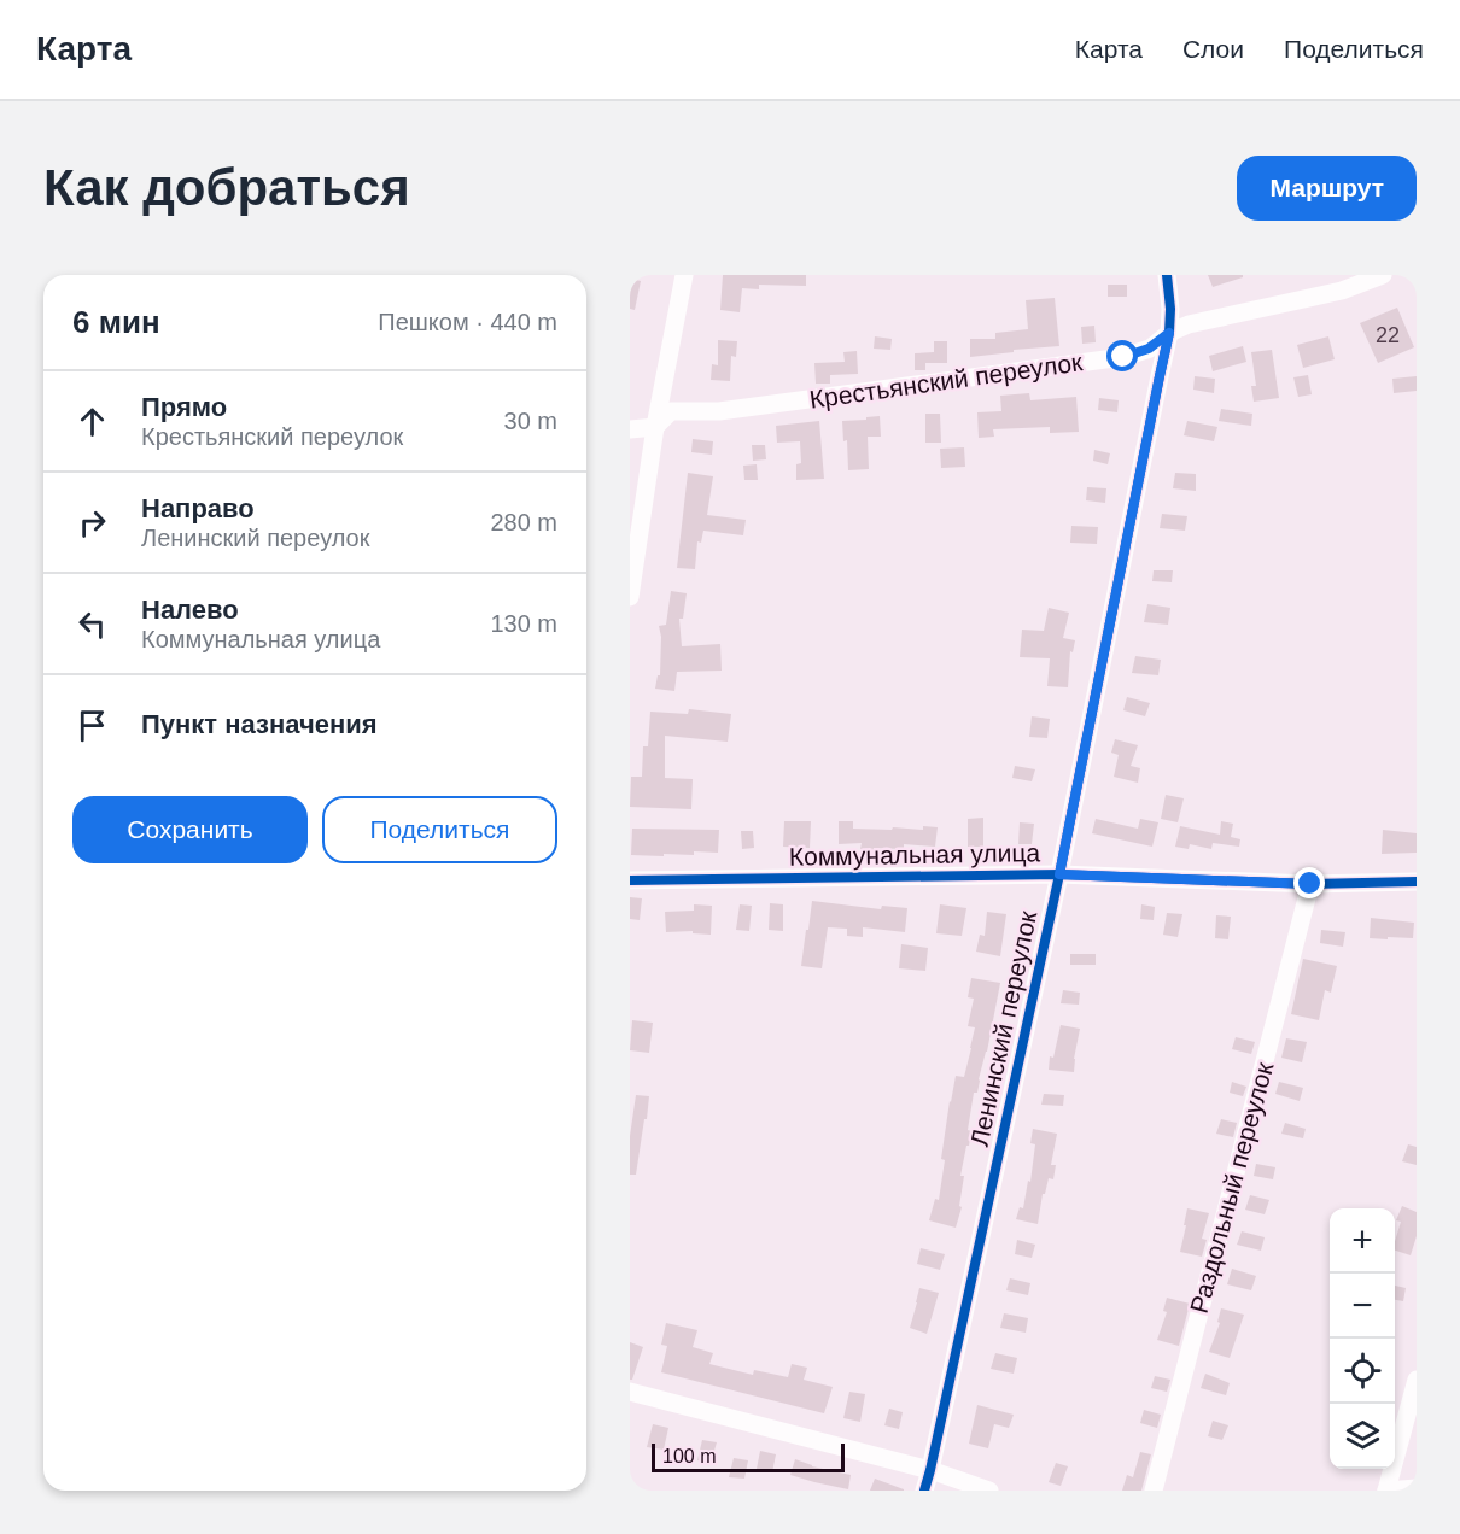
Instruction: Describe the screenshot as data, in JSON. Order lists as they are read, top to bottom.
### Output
{
  "streets": {
    "street": [
      "Крестьянский переулок",
      "Коммунальная улица",
      "Ленинский переулок",
      "Раздольный переулок"
    ]
  },
  "crossings": [
    ["Крестьянский переулок", "Ленинский переулок"],
    ["Коммунальная улица", "Ленинский переулок"],
    ["Коммунальная улица", "Раздольный переулок"]
  ],
  "house_numbers": ["22"],
  "scale_bar": "100 m",
  "page": {
    "header": "Карта",
    "nav": ["Карта", "Слои", "Поделиться"],
    "buttons": [
      "Маршрут",
      ["Сохранить", "Поделиться"]
    ],
    "title": "Как добраться",
    "heading": ["6 мин", "Пешком · 440 m"],
    "list": [
      ["Прямо", "Крестьянский переулок", "30 m"],
      ["Направо", "Ленинский переулок", "280 m"],
      ["Налево", "Коммунальная улица", "130 m"],
      "Пункт назначения"
    ],
    "map_buttons": ["+", "−"],
    "scale": "100 m"
  }
}
